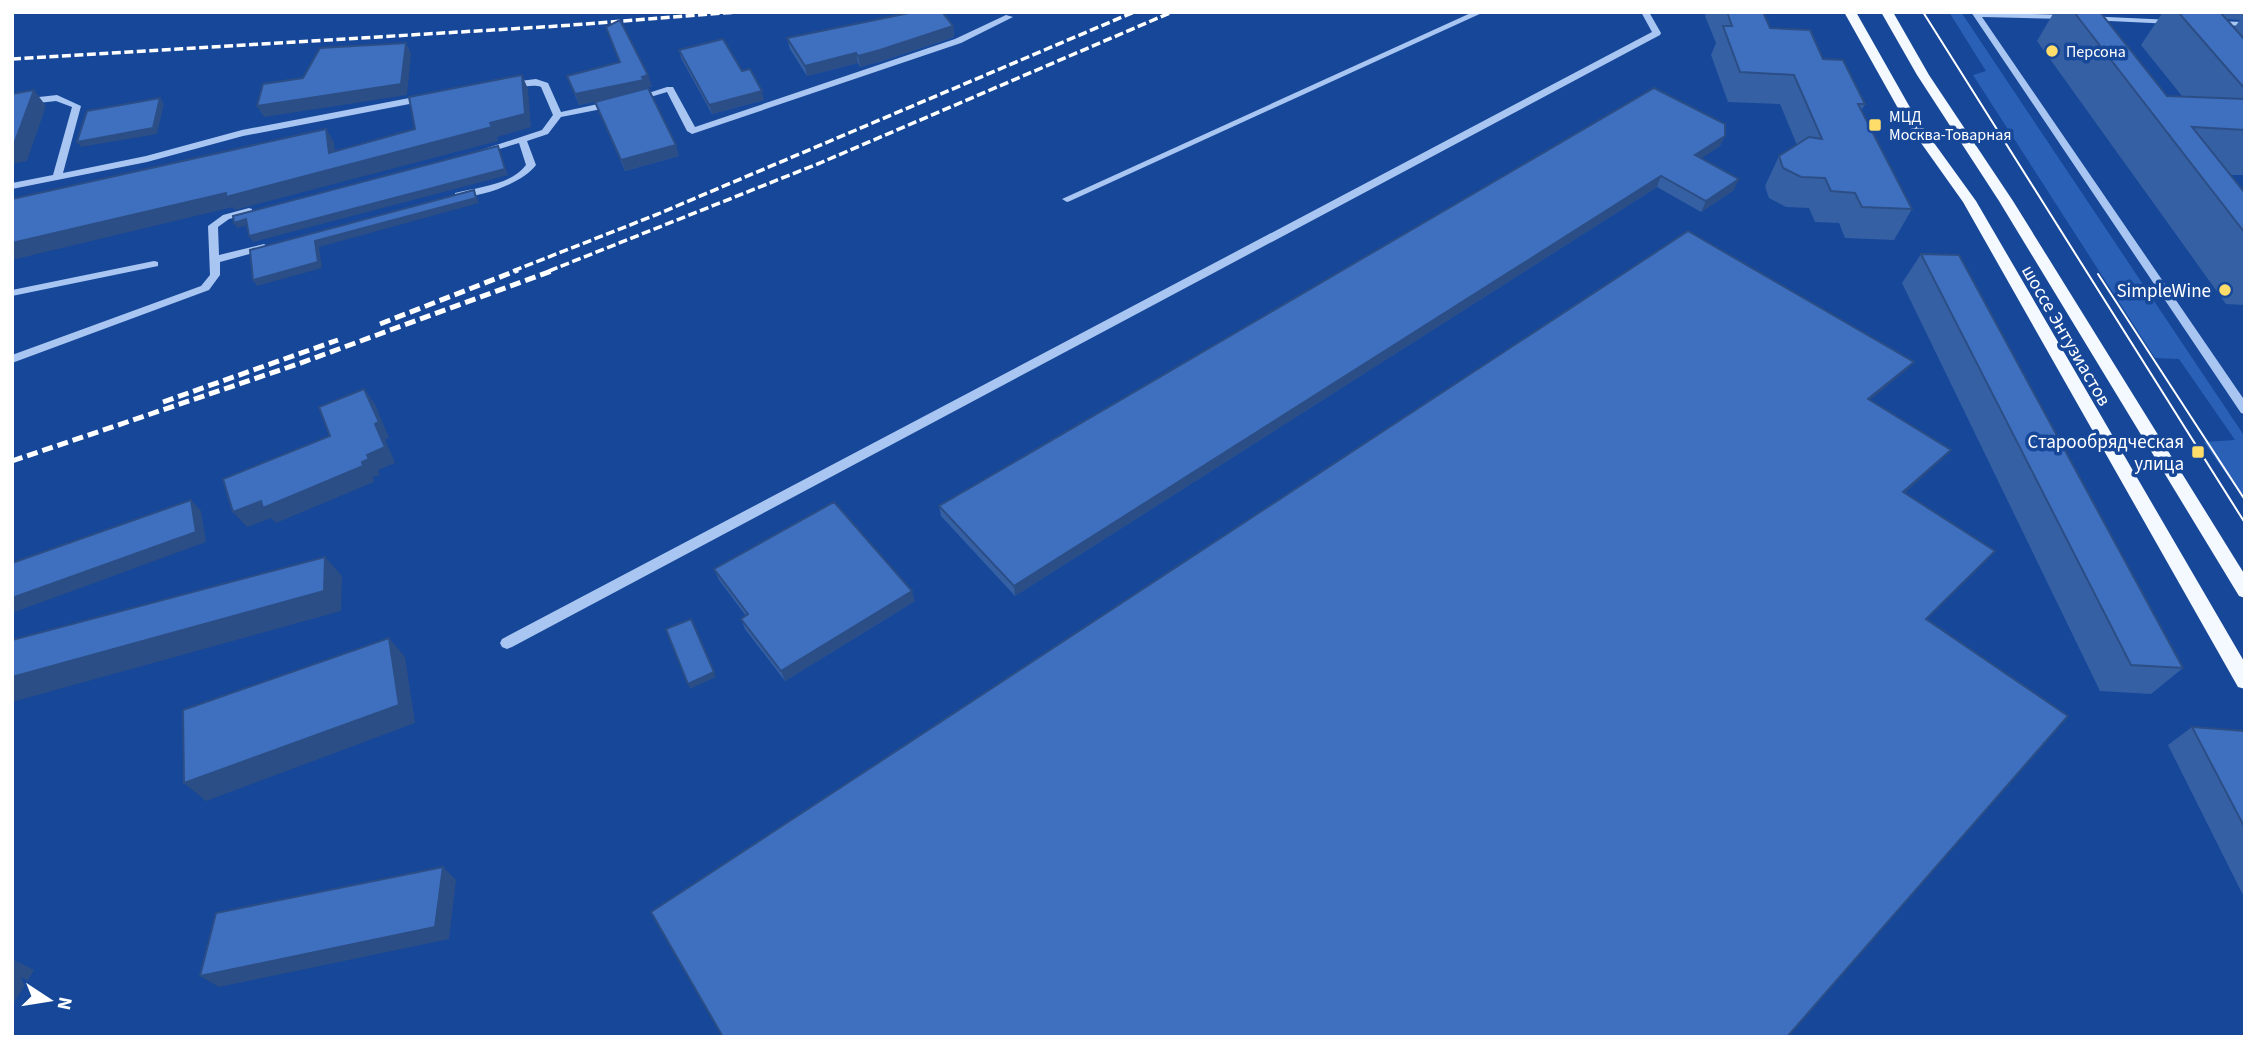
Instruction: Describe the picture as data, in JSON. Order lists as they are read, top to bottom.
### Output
{
  "streets": {
    "main road": ["шоссе Энтузиастов"]
  },
  "places": {
    "other": ["Персона", "SimpleWine"],
    "transit": ["МЦД Москва-Товарная", "Старообрядческая улица"]
  },
  "north": "right"
}
